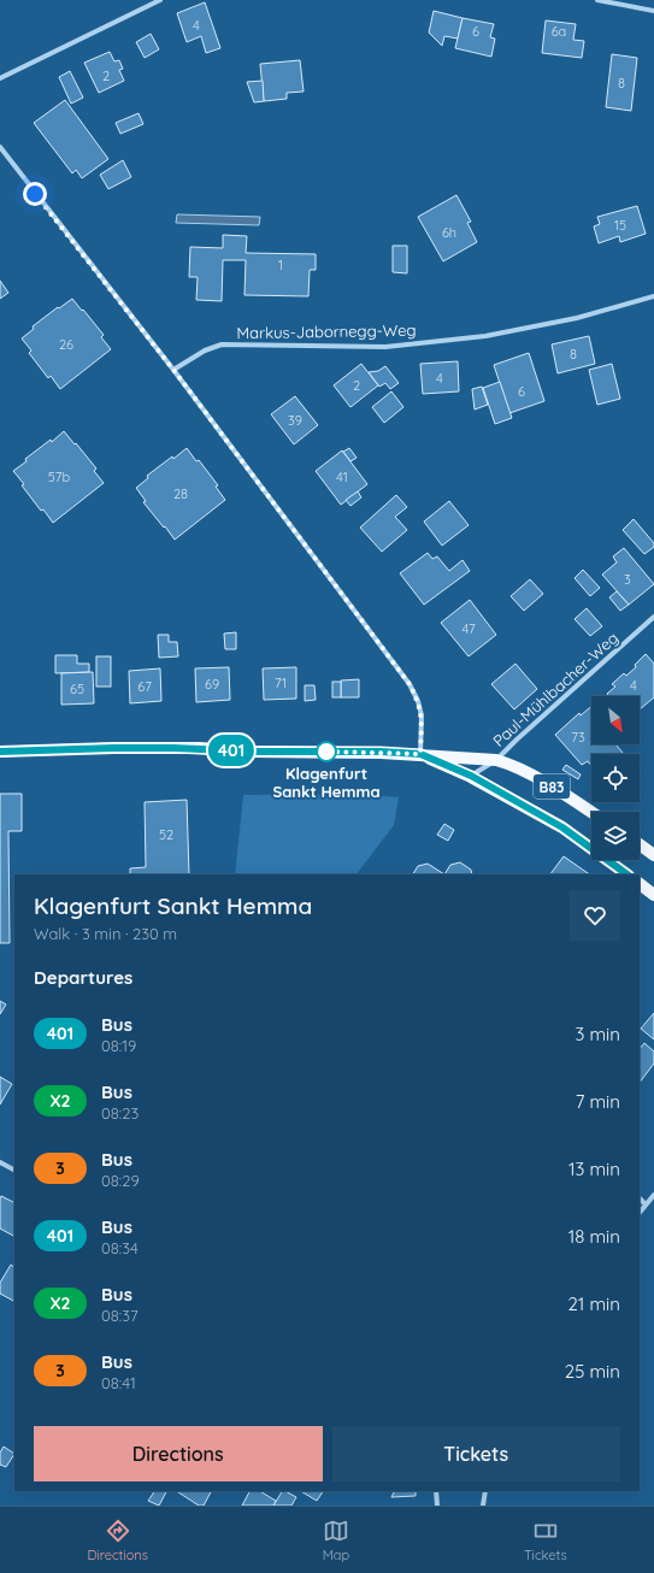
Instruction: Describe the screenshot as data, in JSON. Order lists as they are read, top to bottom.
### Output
{
  "streets": {
    "main road": ["B83"],
    "street": ["Markus-Jabornegg-Weg", "Paul-Mühlbacher-Weg"]
  },
  "crossings": [
    ["Paul-Mühlbacher-Weg", "B83"]
  ],
  "places": ["Klagenfurt Sankt Hemma"],
  "lines": ["bus line 401"],
  "house_numbers": [
    "4",
    "6",
    "6a",
    "2",
    "8",
    "15",
    "6h",
    "1",
    "26",
    "8",
    "4",
    "2",
    "6",
    "39",
    "57b",
    "41",
    "28",
    "3",
    "47",
    "71",
    "69",
    "4",
    "67",
    "65",
    "73",
    "52"
  ],
  "north": "bottom right",
  "page": {
    "on_map": "401",
    "heading": [
      ["Klagenfurt Sankt Hemma", "Walk · 3 min · 230 m"],
      "Departures"
    ],
    "list": [
      {
        "mark": "401",
        "name": "Bus",
        "note": "08:19",
        "value": "3 min"
      },
      {
        "mark": "X2",
        "name": "Bus",
        "note": "08:23",
        "value": "7 min"
      },
      {
        "mark": "3",
        "name": "Bus",
        "note": "08:29",
        "value": "13 min"
      },
      {
        "mark": "401",
        "name": "Bus",
        "note": "08:34",
        "value": "18 min"
      },
      {
        "mark": "X2",
        "name": "Bus",
        "note": "08:37",
        "value": "21 min"
      },
      {
        "mark": "3",
        "name": "Bus",
        "note": "08:41",
        "value": "25 min"
      }
    ],
    "buttons": ["Directions", "Tickets"],
    "tabs": ["Directions", "Map", "Tickets"]
  }
}
